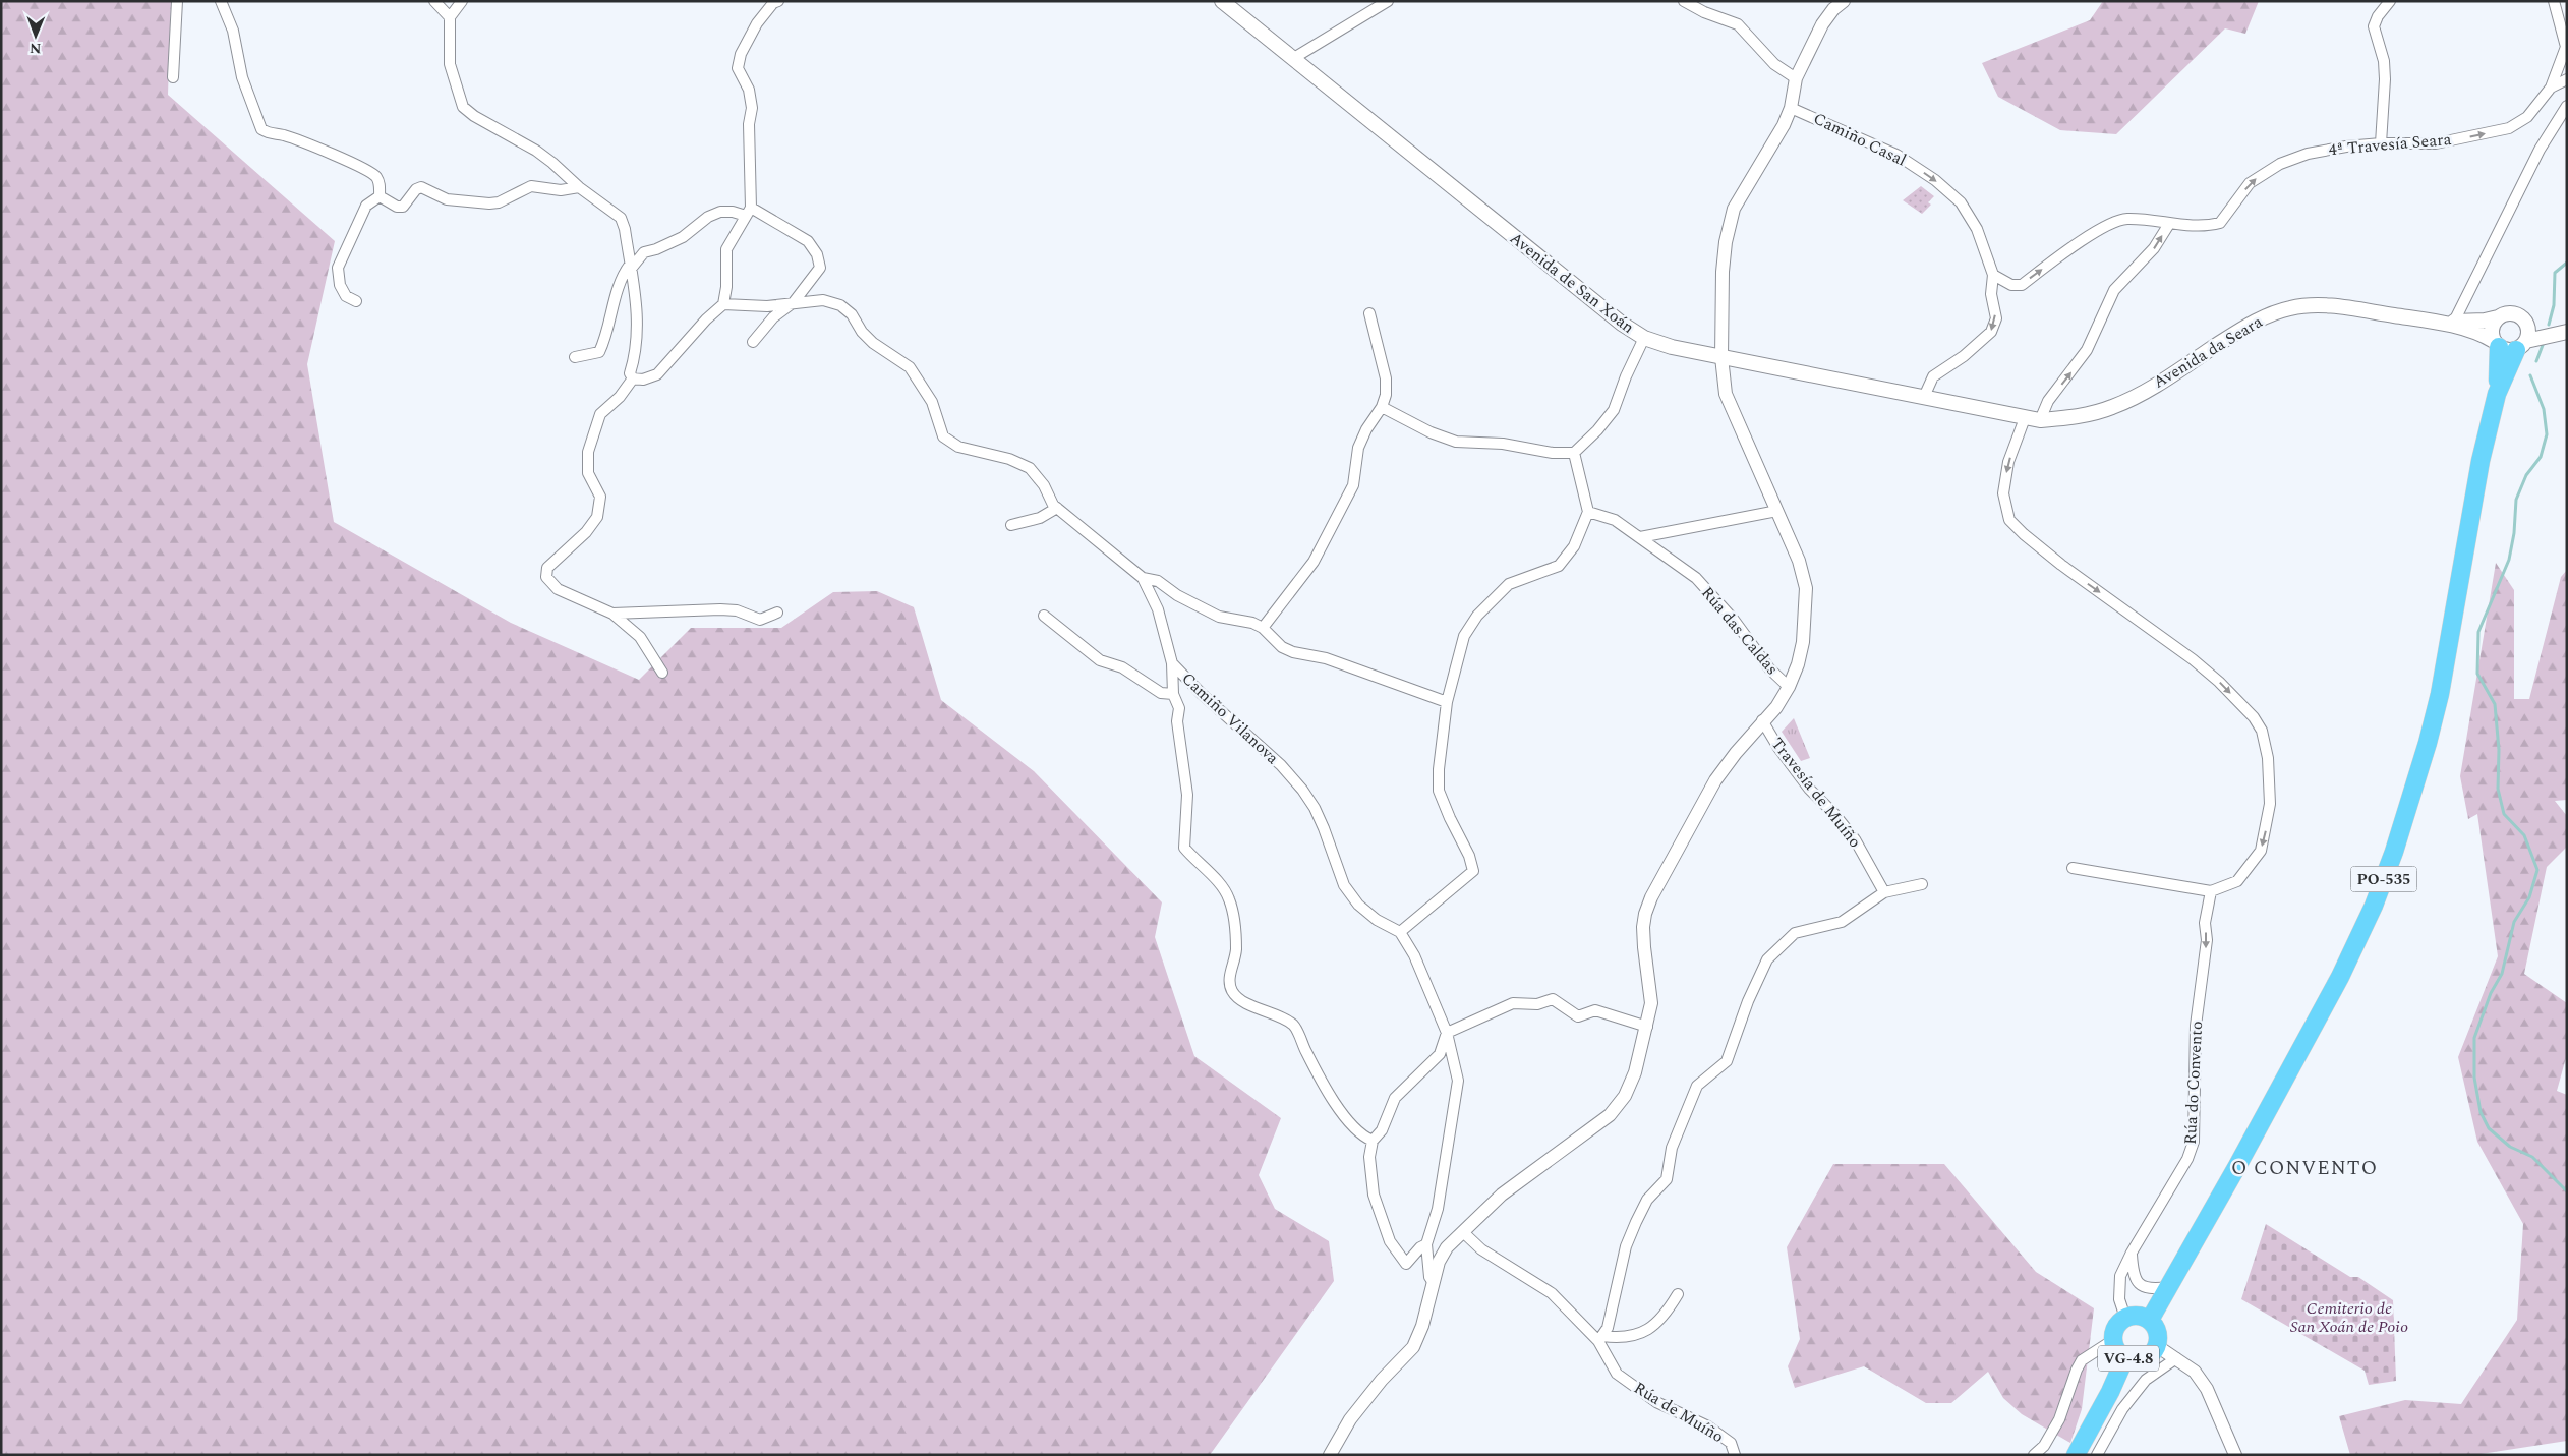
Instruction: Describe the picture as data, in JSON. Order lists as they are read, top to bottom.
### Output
{
  "streets": {
    "highway": ["PO-535", "VG-4.8"],
    "main road": ["Avenida de San Xoán", "Avenida da Seara"],
    "street": [
      "Camiño Casal",
      "4ª Travesía Seara",
      "Rúa das Caldas",
      "Camiño Vilanova",
      "Travesía de Muíño",
      "Rúa do Convento",
      "Rúa de Muíño"
    ]
  },
  "crossings": [
    ["Camiño Casal", "Avenida de San Xoán"],
    ["Avenida de San Xoán", "Avenida da Seara"],
    ["Avenida da Seara", "PO-535"],
    ["PO-535", "Rúa do Convento"],
    ["PO-535", "VG-4.8"],
    ["Rúa do Convento", "VG-4.8"]
  ],
  "one_way": ["4ª Travesía Seara", "Rúa do Convento"],
  "districts": ["O CONVENTO"],
  "parks": ["Cemiterio de San Xoán de Poio"],
  "north": "bottom"
}
